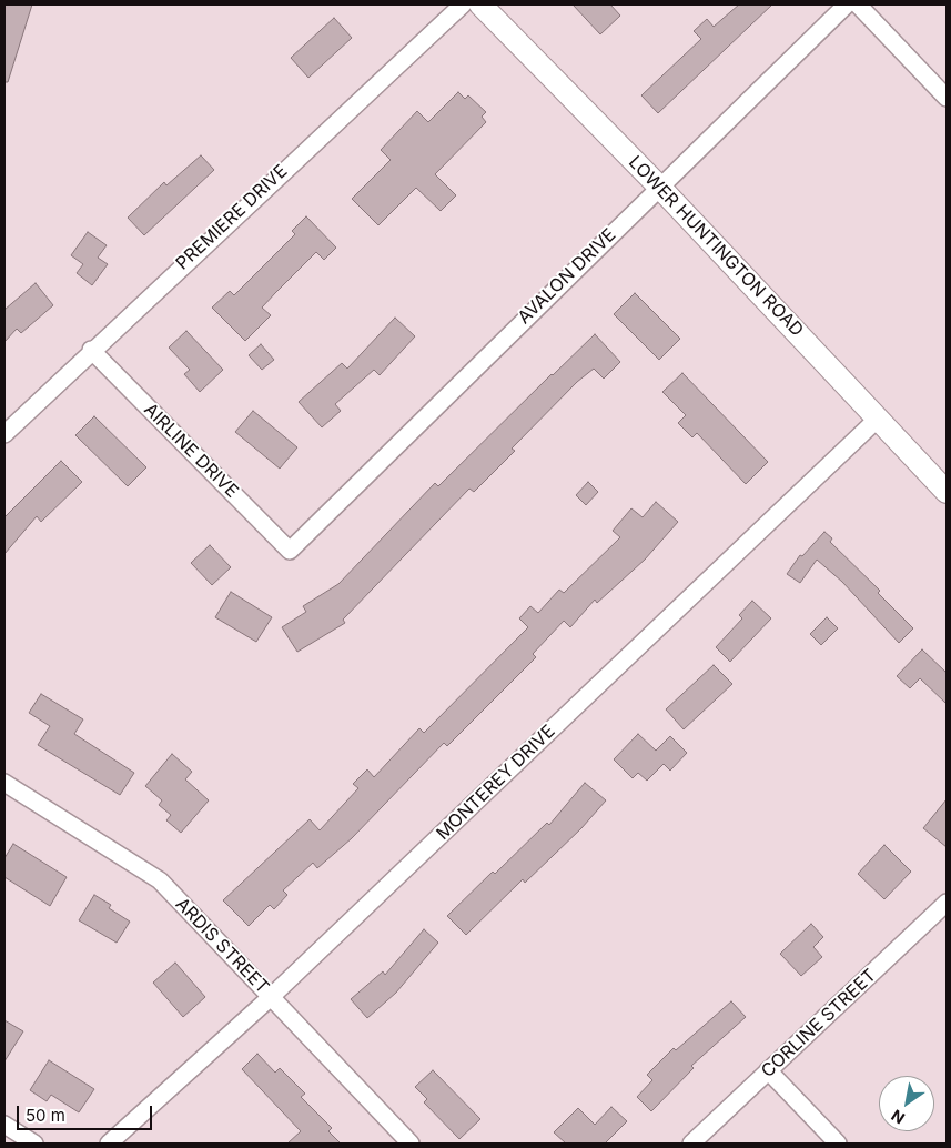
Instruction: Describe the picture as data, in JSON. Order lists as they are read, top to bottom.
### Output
{
  "streets": {
    "main road": ["LOWER HUNTINGTON ROAD"],
    "street": [
      "PREMIERE DRIVE",
      "AVALON DRIVE",
      "AIRLINE DRIVE",
      "MONTEREY DRIVE",
      "ARDIS STREET",
      "CORLINE STREET"
    ]
  },
  "crossings": [
    ["PREMIERE DRIVE", "AIRLINE DRIVE"],
    ["LOWER HUNTINGTON ROAD", "AVALON DRIVE"],
    ["LOWER HUNTINGTON ROAD", "MONTEREY DRIVE"],
    ["AVALON DRIVE", "AIRLINE DRIVE"],
    ["MONTEREY DRIVE", "ARDIS STREET"]
  ],
  "scale_bar": "50 m",
  "north": "bottom left"
}
